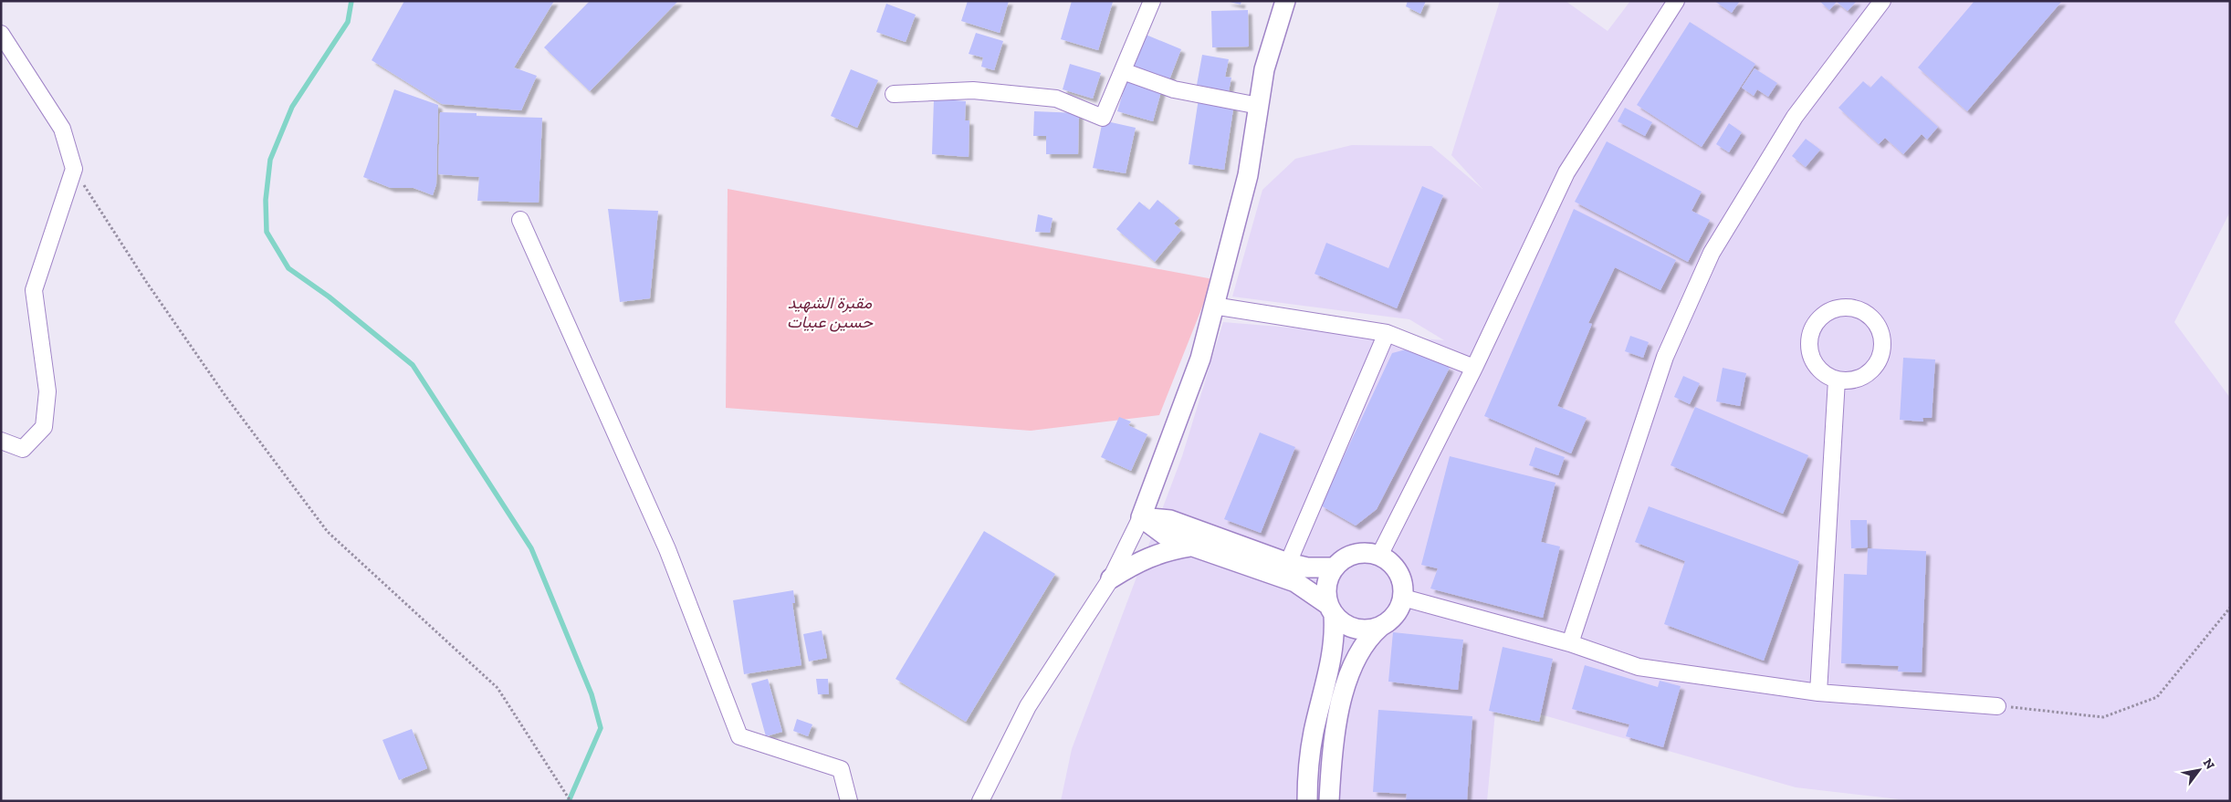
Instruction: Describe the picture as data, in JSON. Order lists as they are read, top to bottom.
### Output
{
  "parks": ["مقبرة الشهيد حسين عبيات"],
  "north": "top right"
}
